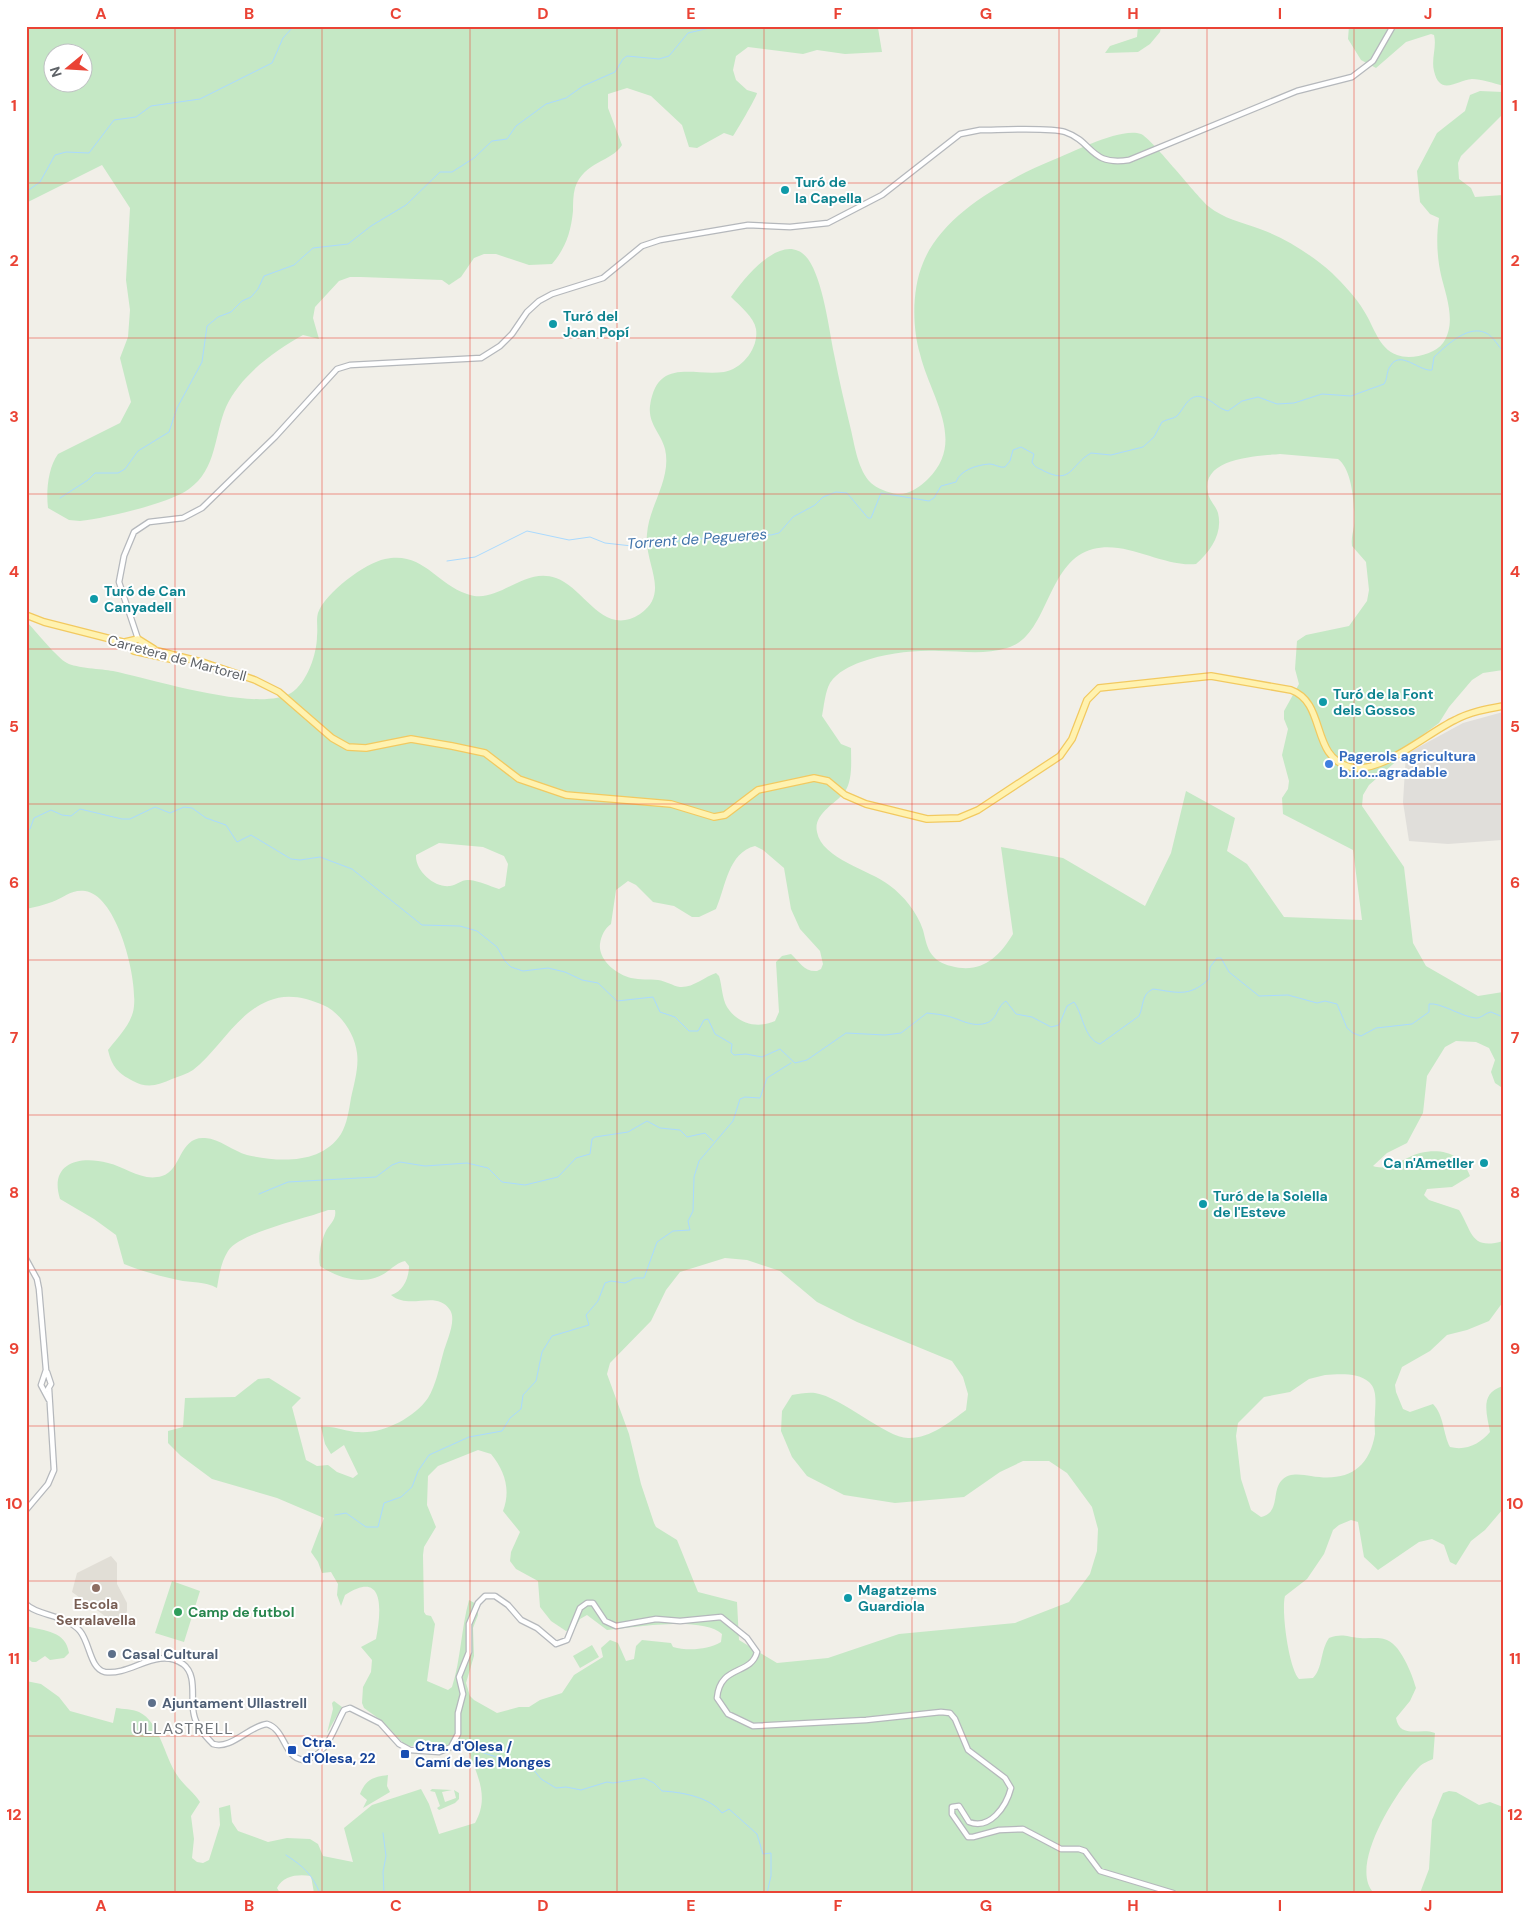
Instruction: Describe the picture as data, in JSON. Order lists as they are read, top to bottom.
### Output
{
  "streets": {
    "main road": ["Carretera de Martorell"]
  },
  "districts": ["ULLASTRELL"],
  "water": ["Torrent de Pegueres"],
  "places": {
    "other": [
      "Turó de la Capella",
      "Turó del Joan Popí",
      "Turó de Can Canyadell",
      "Turó de la Font dels Gossos",
      "Pagerols agricultura b.i.o...agradable",
      "Ca n'Ametller",
      "Turó de la Solella de l'Esteve",
      "Escola Serralavella",
      "Magatzems Guardiola",
      "Camp de futbol",
      "Casal Cultural",
      "Ajuntament Ullastrell"
    ],
    "transit": ["Ctra. d'Olesa, 22", "Ctra. d'Olesa / Camí de les Monges"]
  },
  "north": "left",
  "grid": {
    "columns": [
      "A",
      "B",
      "C",
      "D",
      "E",
      "F",
      "G",
      "H",
      "I",
      "J"
    ],
    "rows": [
      "1",
      "2",
      "3",
      "4",
      "5",
      "6",
      "7",
      "8",
      "9",
      "10",
      "11",
      "12"
    ]
  }
}
